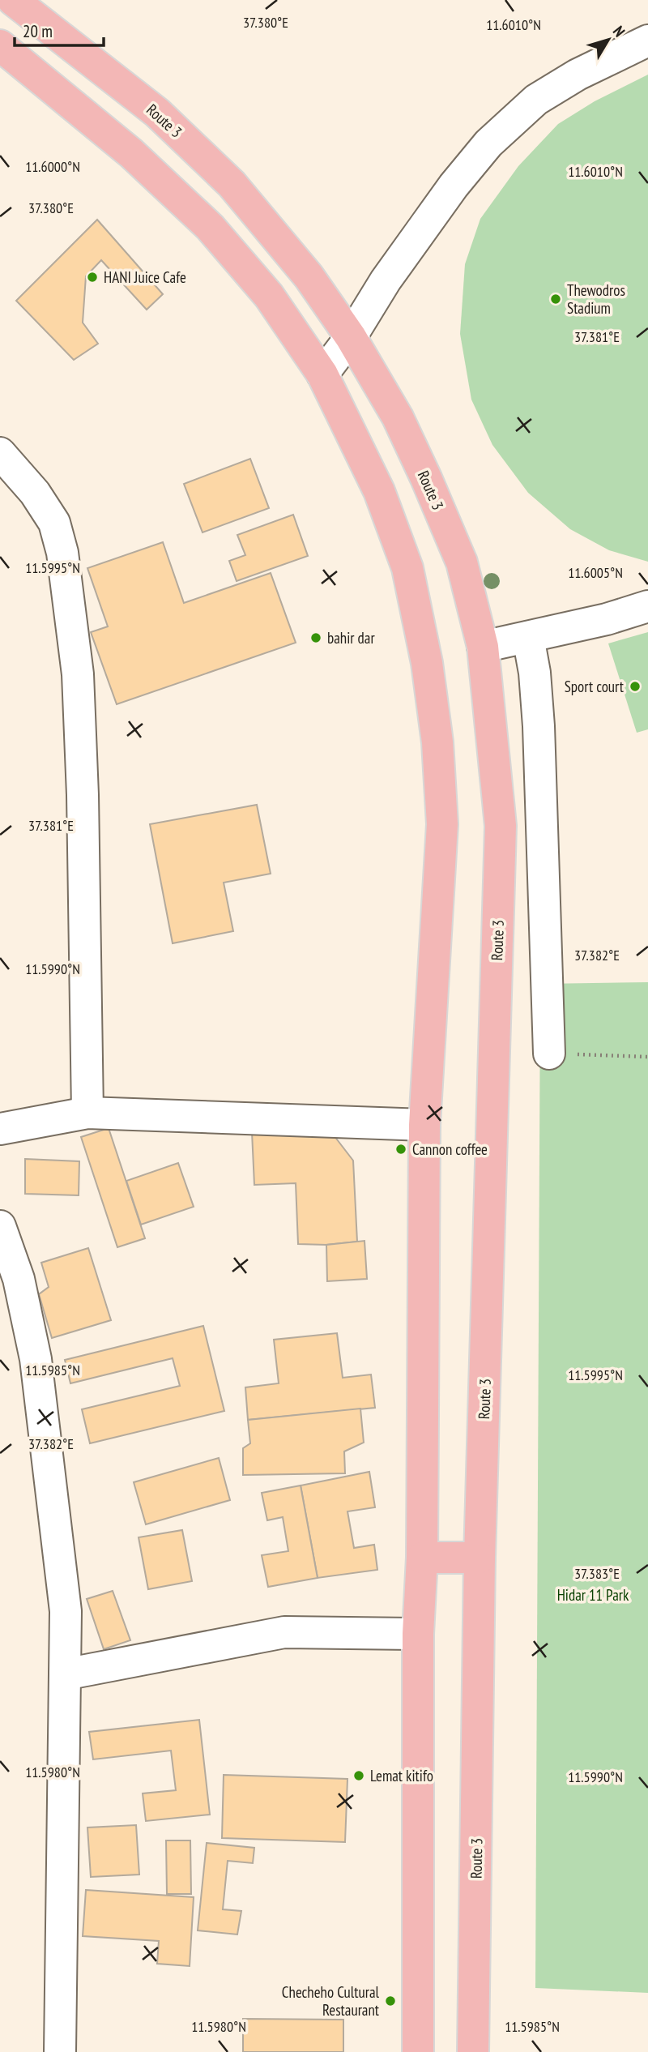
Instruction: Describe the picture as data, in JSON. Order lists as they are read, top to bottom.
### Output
{
  "streets": {
    "main road": ["Route 3"]
  },
  "parks": ["Hidar 11 Park"],
  "places": [
    "HANI Juice Cafe",
    "Thewodros Stadium",
    "bahir dar",
    "Sport court",
    "Cannon coffee",
    "Lemat kitifo",
    "Checheho Cultural Restaurant"
  ],
  "scale_bar": "20 m",
  "north": "top right",
  "coordinates": [
    "37.380°E",
    "11.6010°N",
    "11.6000°N",
    "37.381°E",
    "11.5995°N",
    "11.6005°N",
    "37.382°E",
    "11.5990°N",
    "11.5985°N",
    "37.383°E",
    "11.5980°N"
  ]
}
